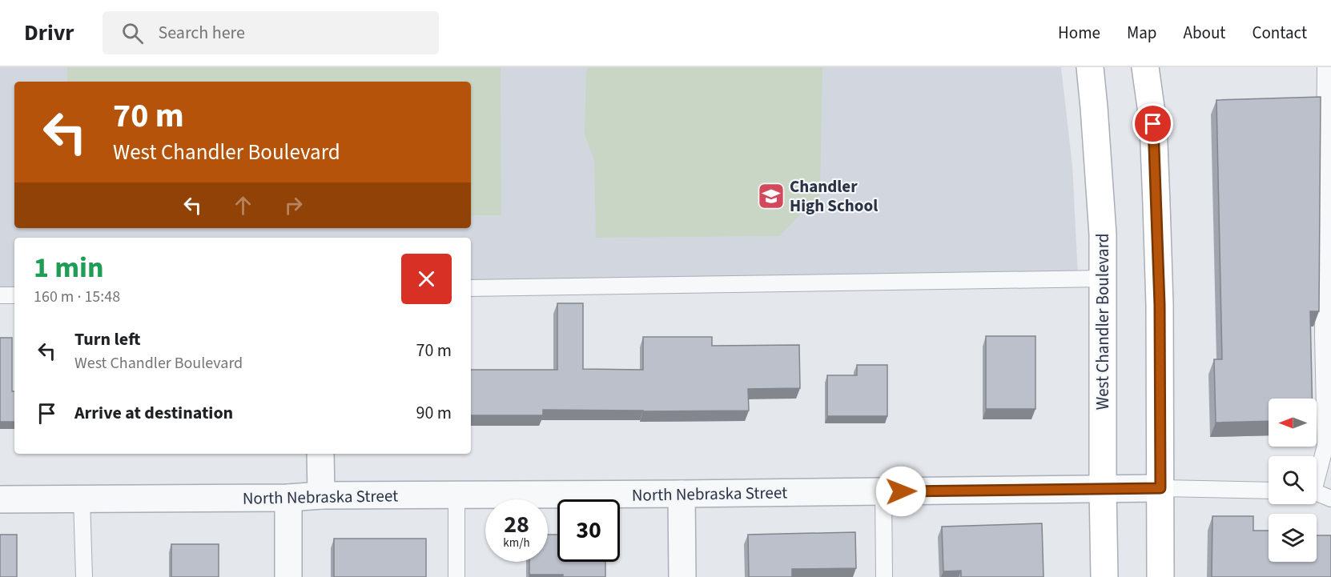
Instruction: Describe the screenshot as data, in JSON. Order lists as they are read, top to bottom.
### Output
{
  "streets": {
    "main road": ["West Chandler Boulevard"],
    "street": ["North Nebraska Street"]
  },
  "crossings": [
    ["West Chandler Boulevard", "North Nebraska Street"]
  ],
  "places": {
    "school or university": ["Chandler High School"]
  },
  "north": "left",
  "page": {
    "header": "Drivr",
    "search": "Search here",
    "nav": [
      "Home",
      "Map",
      "About",
      "Contact"
    ],
    "turn": ["70 m", "West Chandler Boulevard"],
    "heading": ["1 min", "160 m · 15:48"],
    "list": [
      {
        "name": "Turn left",
        "note": "West Chandler Boulevard",
        "value": "70 m"
      },
      {
        "name": "Arrive at destination",
        "value": "90 m"
      }
    ],
    "speed": "28 km/h",
    "limit": "30"
  }
}
